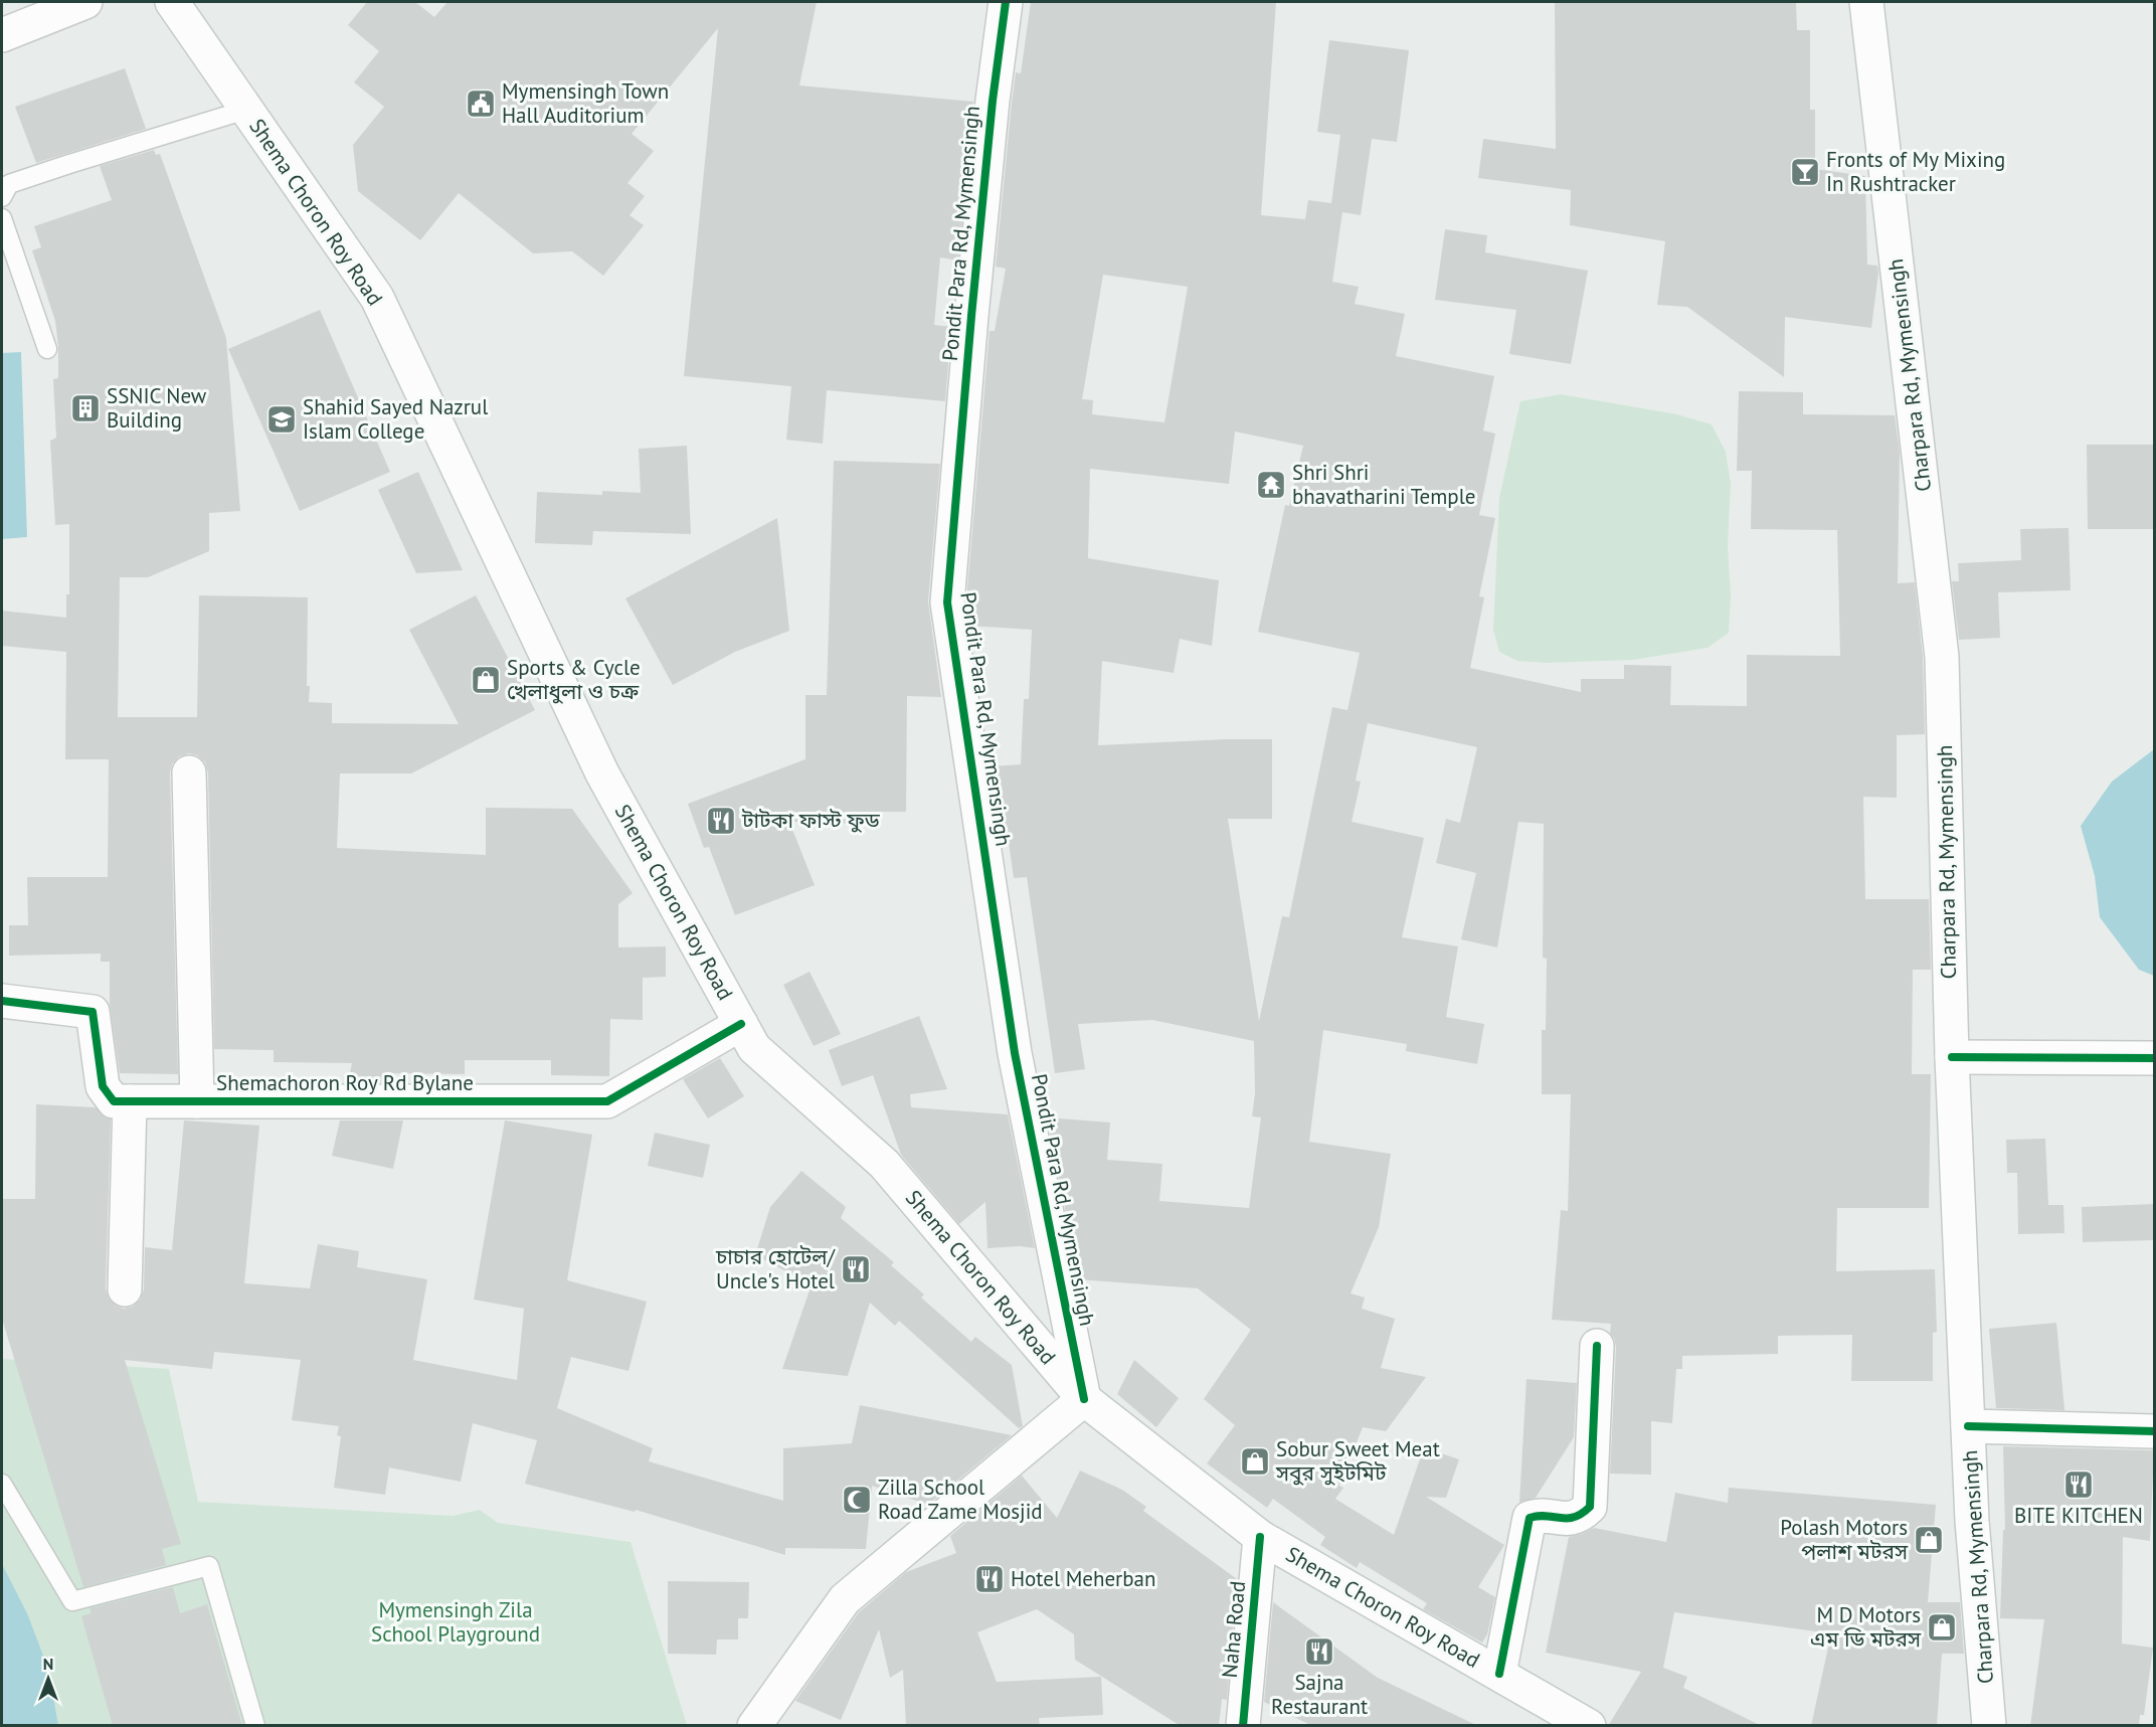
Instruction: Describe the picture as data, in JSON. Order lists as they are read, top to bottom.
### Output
{
  "streets": {
    "main road": [
      "Shema Choron Roy Road",
      "Pondit Para Rd, Mymensingh",
      "Charpara Rd, Mymensingh",
      "Shemachoron Roy Rd Bylane",
      "Naha Road"
    ]
  },
  "crossings": [
    ["Shema Choron Roy Road", "Pondit Para Rd, Mymensingh"],
    ["Shema Choron Roy Road", "Shemachoron Roy Rd Bylane"],
    ["Shema Choron Roy Road", "Naha Road"]
  ],
  "parks": ["Mymensingh Zila School Playground"],
  "places": {
    "public building": ["Mymensingh Town Hall Auditorium"],
    "bar": ["Fronts of My Mixing In Rushtracker"],
    "building": ["SSNIC New Building"],
    "school or university": ["Shahid Sayed Nazrul Islam College"],
    "temple": ["Shri Shri bhavatharini Temple"],
    "shop": [
      "Sports & Cycle খেলাধুলা ও চক্র",
      "Sobur Sweet Meat সবুর সুইটমিট",
      "Polash Motors পলাশ মটরস",
      "M D Motors এম ডি মটরস"
    ],
    "restaurant": [
      "টাটকা ফাস্ট ফুড",
      "চাচার হোটেল/ Uncle's Hotel",
      "BITE KITCHEN",
      "Hotel Meherban",
      "Sajna Restaurant"
    ],
    "mosque": ["Zilla School Road Zame Mosjid"]
  },
  "north": "top"
}
